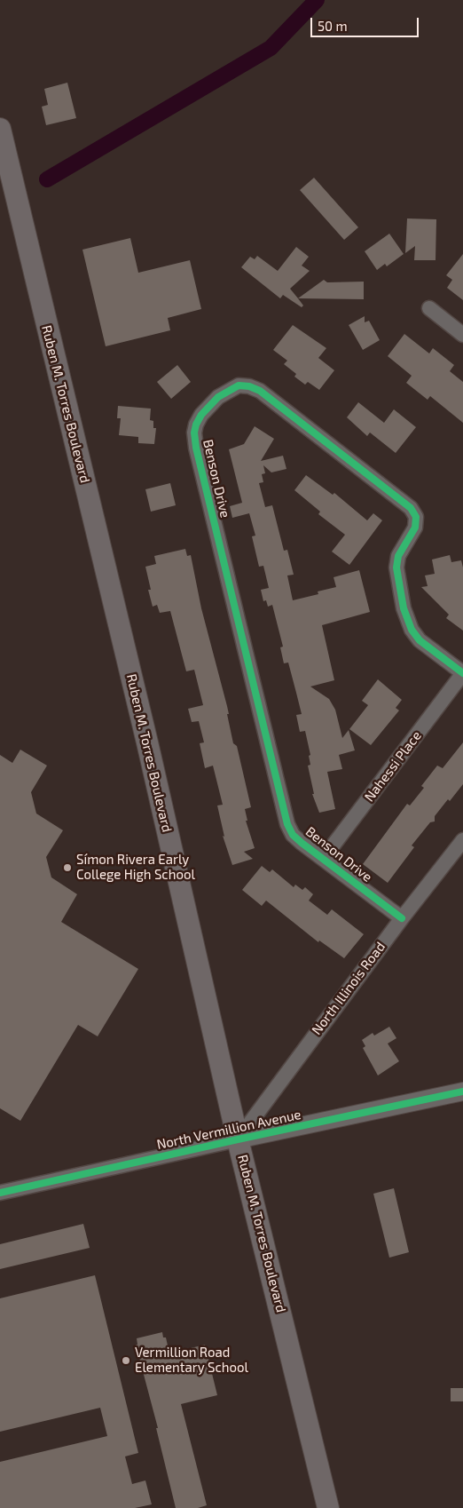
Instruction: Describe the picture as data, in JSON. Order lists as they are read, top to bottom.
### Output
{
  "streets": {
    "main road": ["Ruben M. Torres Boulevard"],
    "street": [
      "Benson Drive",
      "Nahessi Place",
      "North Illinois Road",
      "North Vermillion Avenue"
    ]
  },
  "crossings": [
    ["Ruben M. Torres Boulevard", "North Illinois Road"],
    ["Ruben M. Torres Boulevard", "North Vermillion Avenue"],
    ["Benson Drive", "Nahessi Place"],
    ["Benson Drive", "North Illinois Road"],
    ["North Illinois Road", "North Vermillion Avenue"]
  ],
  "places": ["Símon Rivera Early College High School", "Vermillion Road Elementary School"],
  "scale_bar": "50 m"
}
